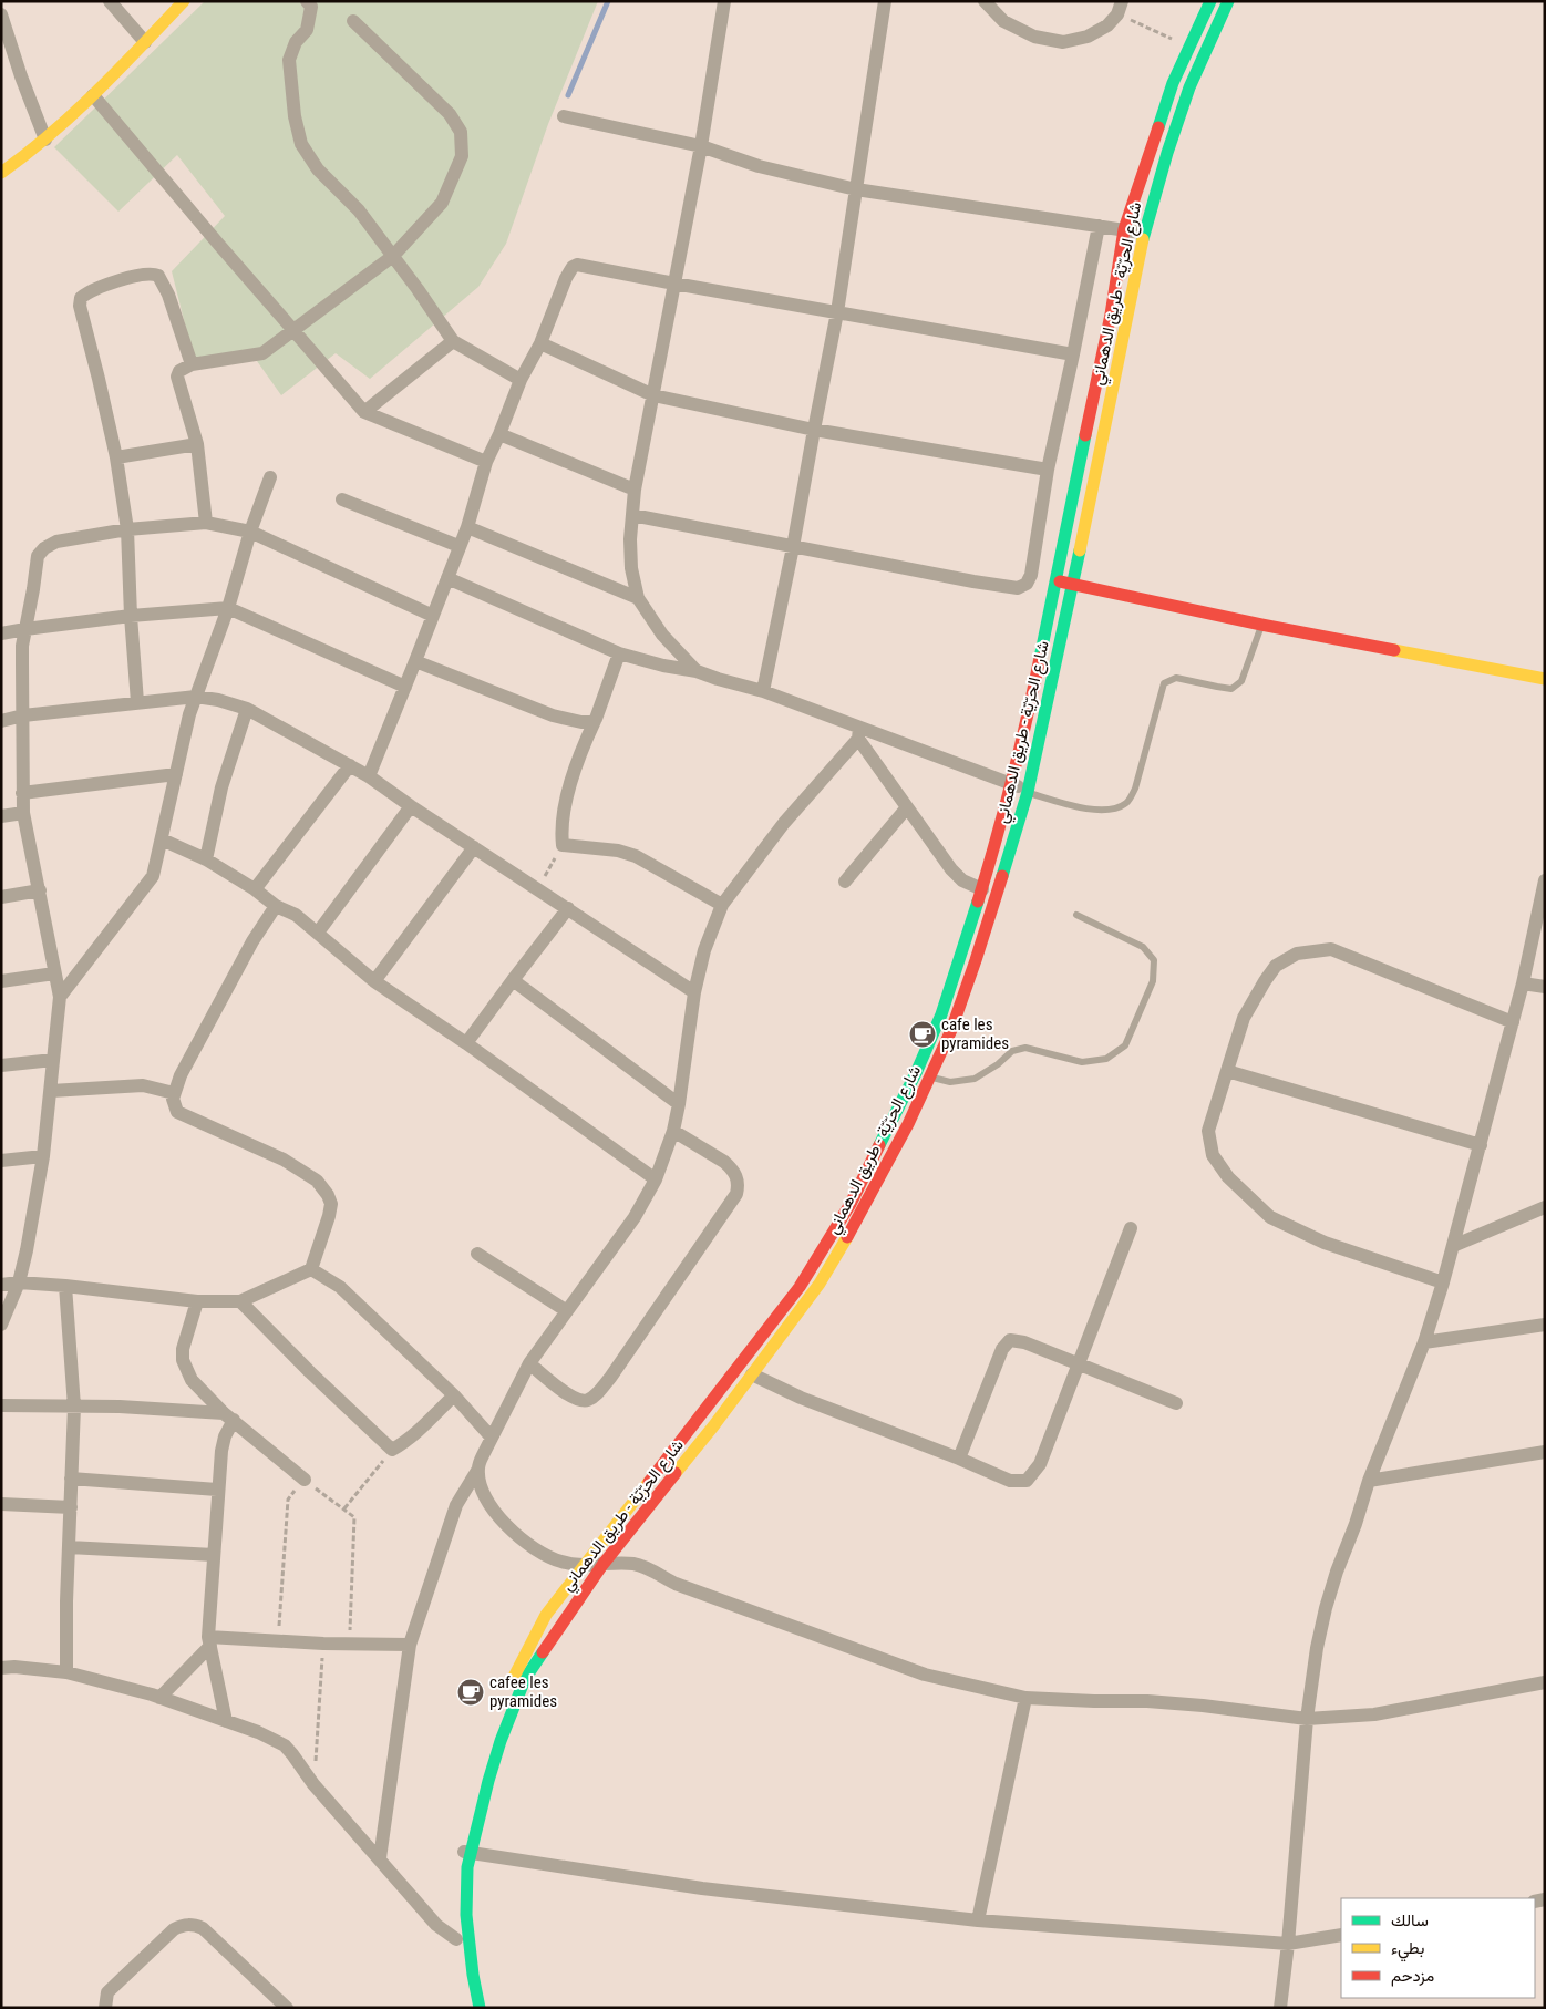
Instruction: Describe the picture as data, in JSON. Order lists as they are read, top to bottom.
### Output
{
  "streets": {
    "main road": ["شارع الحرّيّة - طريق الدهماني"]
  },
  "places": {
    "cafe": ["cafe les pyramides", "cafee les pyramides"]
  },
  "legend": ["سالك", "بطيء", "مزدحم"]
}
